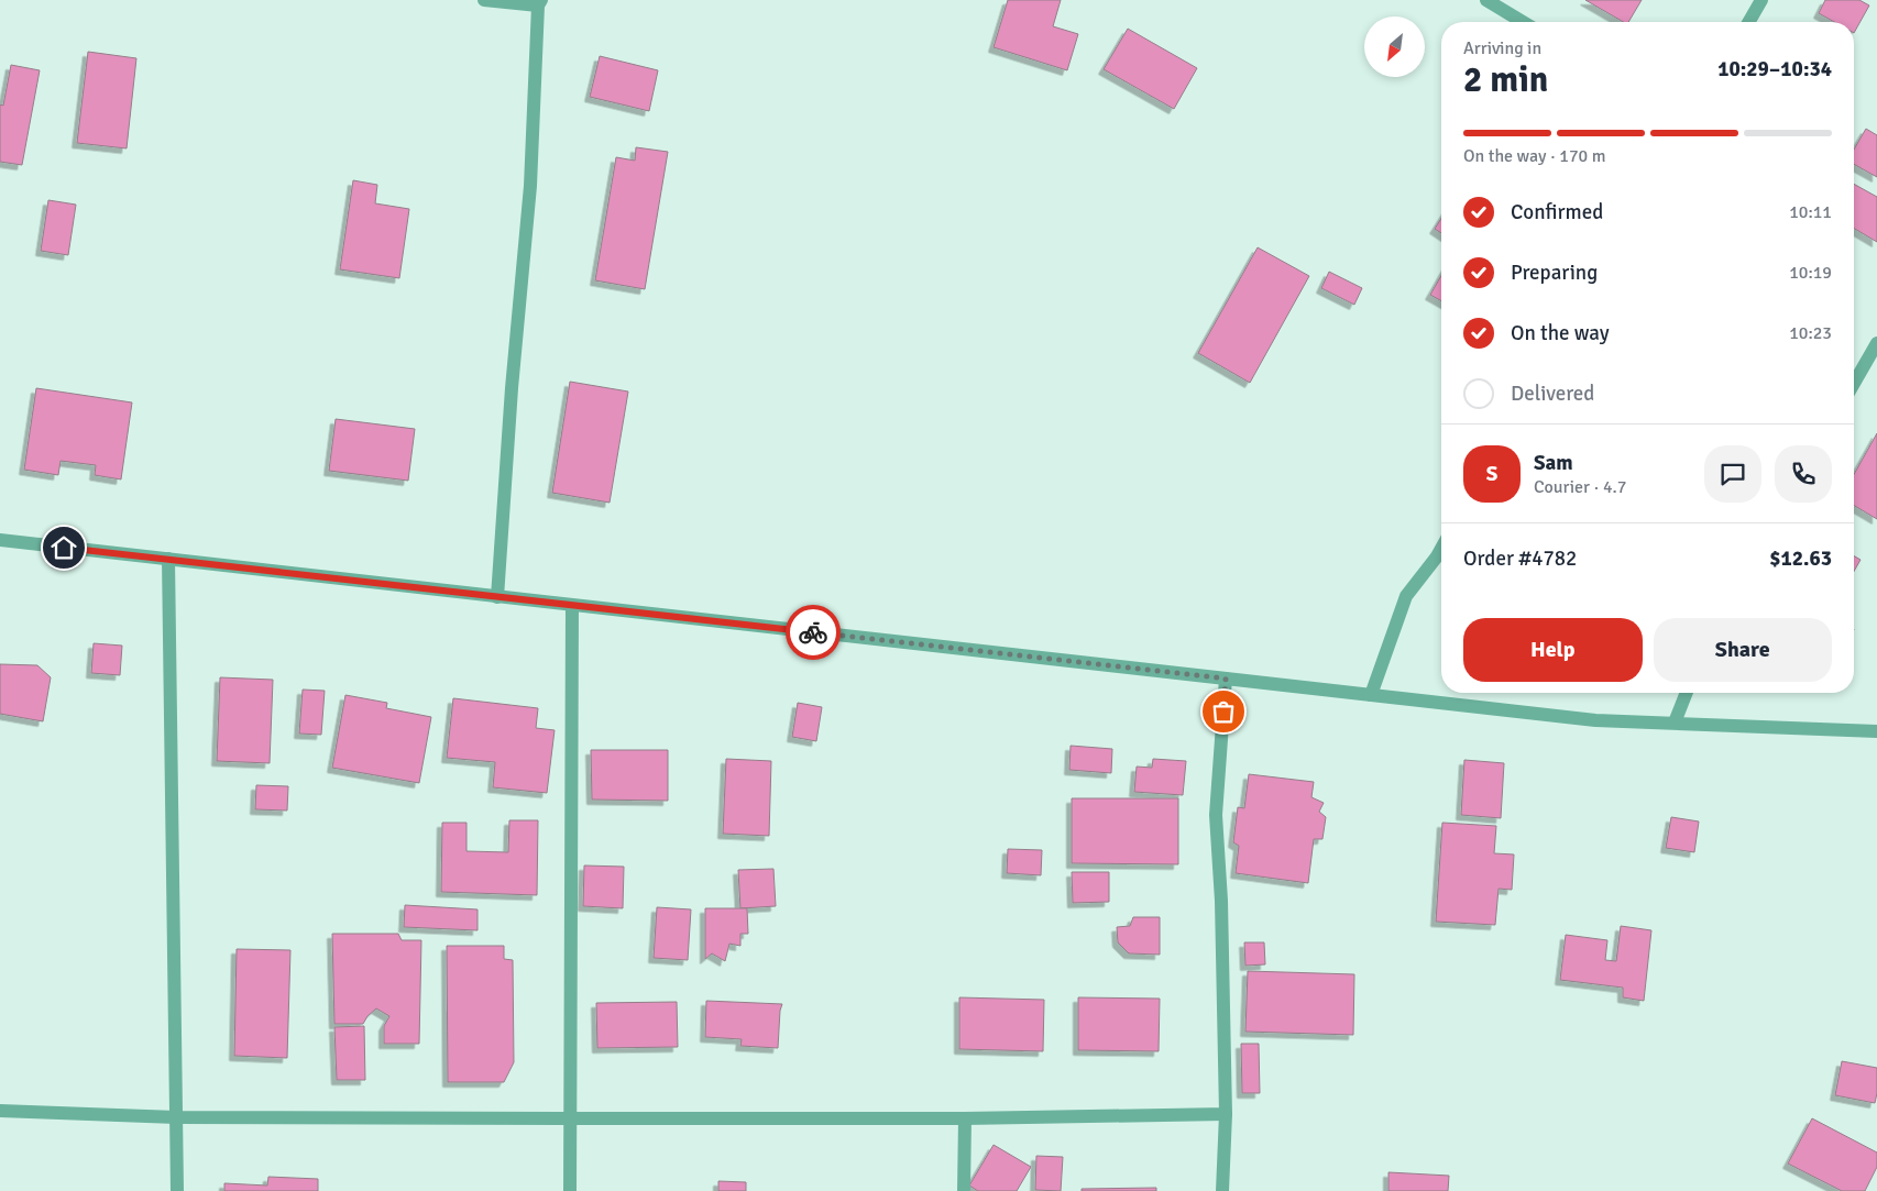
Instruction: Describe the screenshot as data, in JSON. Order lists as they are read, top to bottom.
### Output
{
  "north": "bottom left",
  "page": {
    "heading": ["2 min", "Arriving in", "10:29–10:34"],
    "panel": [
      "Sam",
      "Courier · 4.7",
      "Order #4782",
      "$12.63"
    ],
    "bar": "On the way · 170 m",
    "list": [
      ["Confirmed", "10:11"],
      ["Preparing", "10:19"],
      ["On the way", "10:23"],
      "Delivered"
    ],
    "round": "S",
    "buttons": ["Help", "Share"]
  }
}
